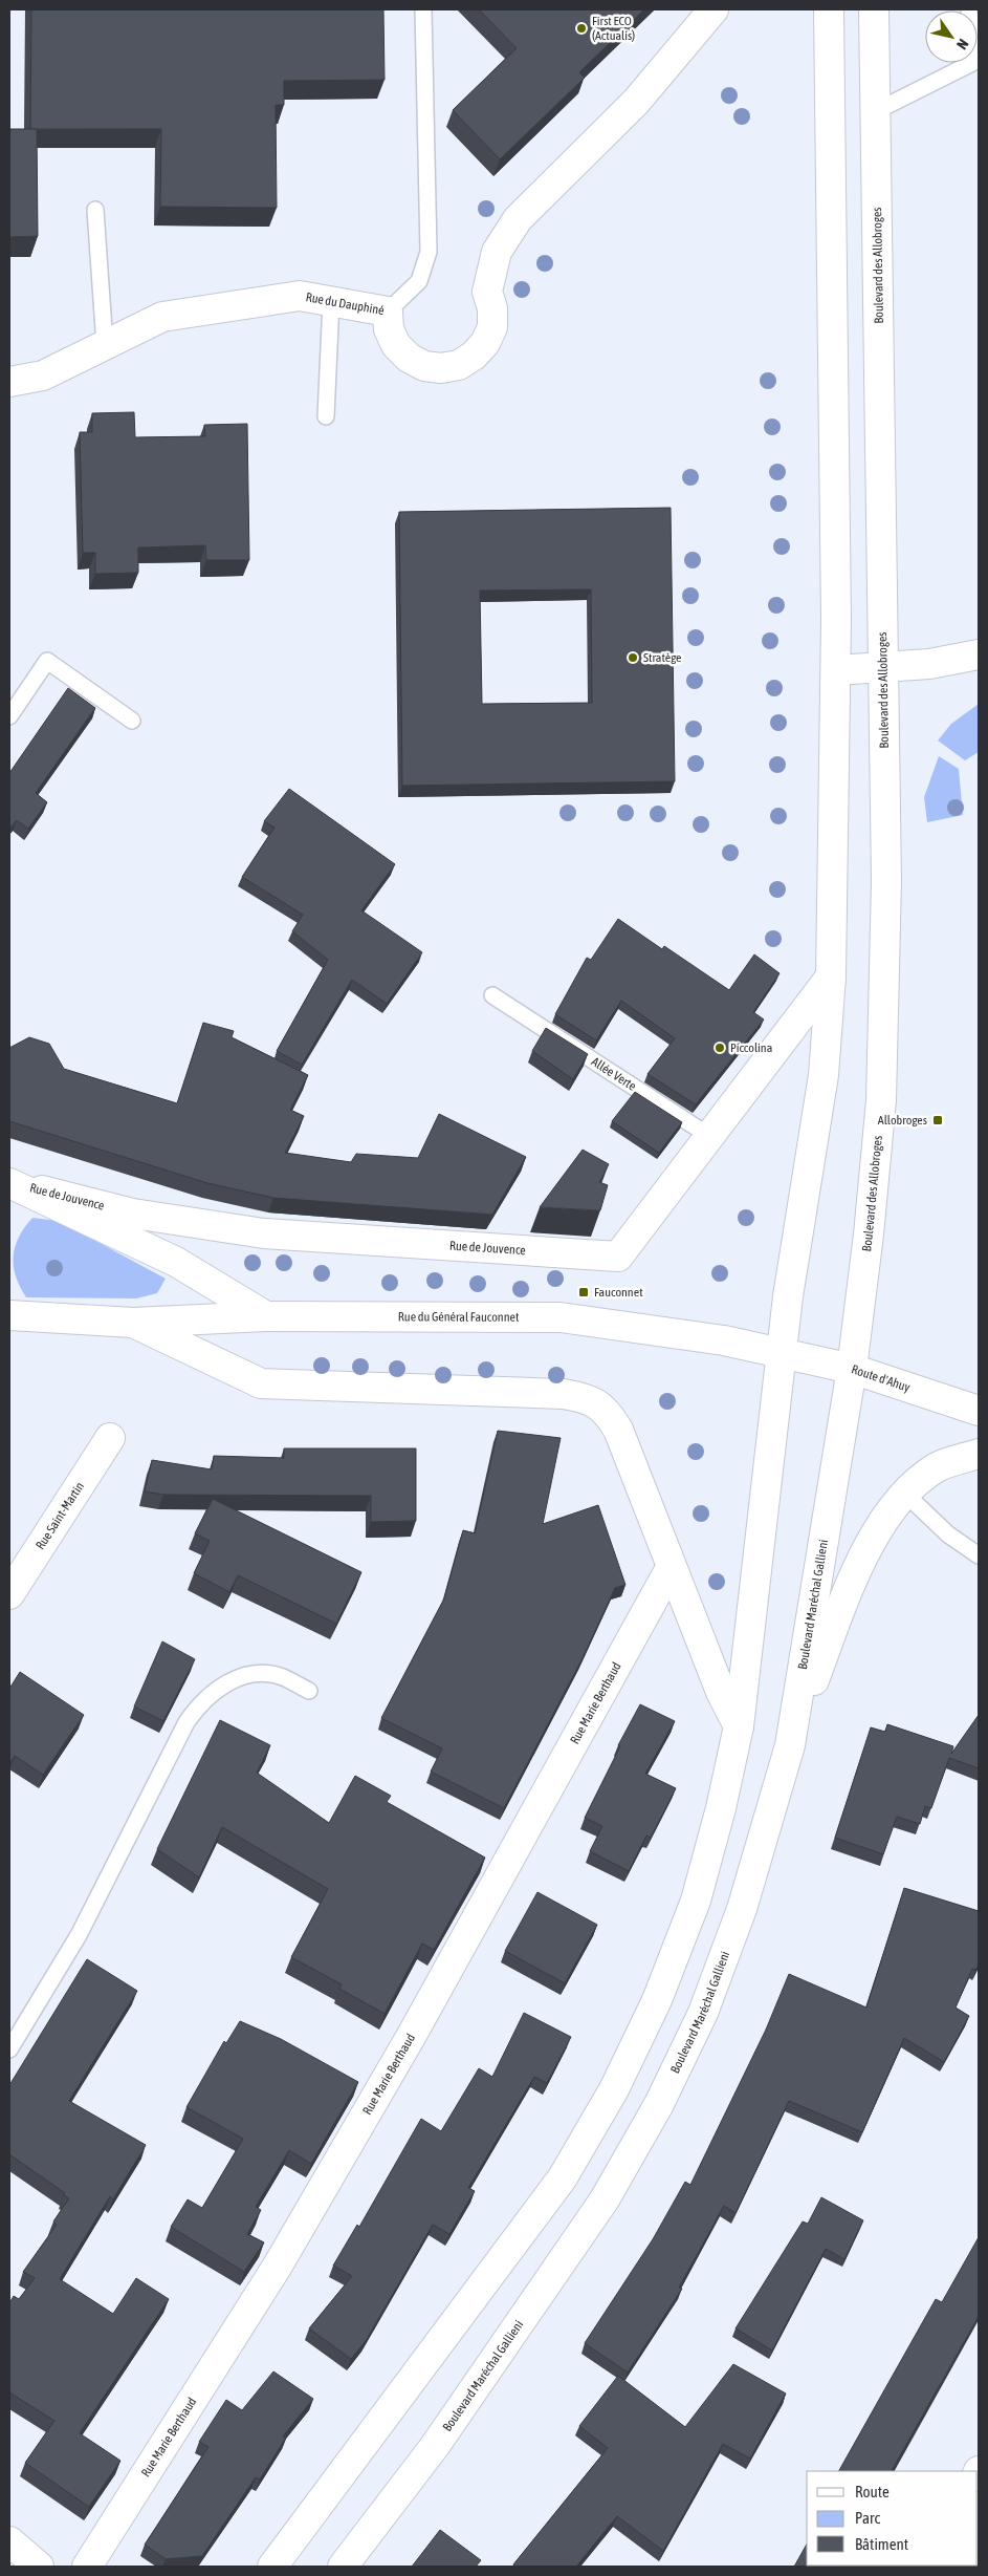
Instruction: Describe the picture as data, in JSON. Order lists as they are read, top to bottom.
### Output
{
  "streets": {
    "main road": [
      "Boulevard des Allobroges",
      "Rue du Dauphiné",
      "Rue de Jouvence",
      "Rue du Général Fauconnet",
      "Route d'Ahuy",
      "Rue Saint-Martin",
      "Boulevard Maréchal Gallieni",
      "Rue Marie Berthaud"
    ],
    "lane": ["Allée Verte"]
  },
  "crossings": [
    ["Boulevard des Allobroges", "Route d'Ahuy"],
    ["Boulevard des Allobroges", "Boulevard Maréchal Gallieni"],
    ["Allée Verte", "Rue de Jouvence"],
    ["Rue de Jouvence", "Rue du Général Fauconnet"],
    ["Rue du Général Fauconnet", "Route d'Ahuy"],
    ["Rue du Général Fauconnet", "Rue Marie Berthaud"],
    ["Route d'Ahuy", "Boulevard Maréchal Gallieni"]
  ],
  "places": {
    "other": ["First ECO (Actualis)", "Stratège", "Piccolina"],
    "transit": ["Allobroges", "Fauconnet"]
  },
  "legend": ["Route", "Parc", "Bâtiment"],
  "north": "bottom right"
}
